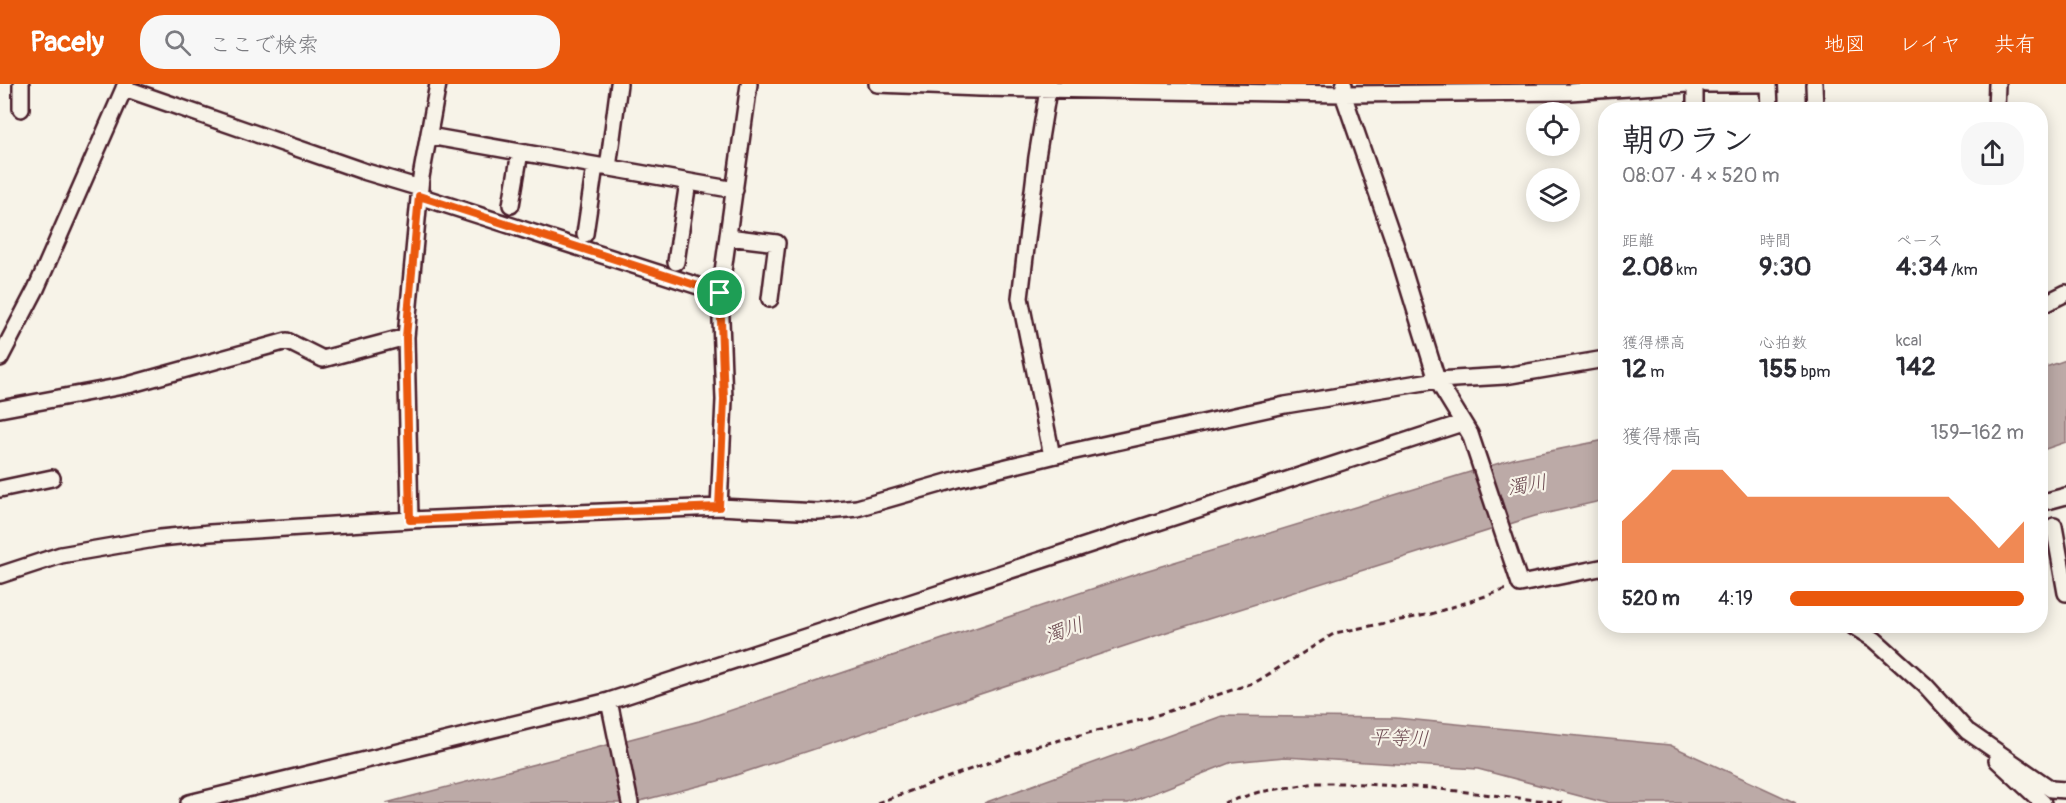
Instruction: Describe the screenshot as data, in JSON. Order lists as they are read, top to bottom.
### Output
{
  "water": ["濁川", "平等川"],
  "page": {
    "header": "Pacely",
    "search": "ここで検索",
    "nav": ["地図", "レイヤ", "共有"],
    "heading": ["朝のラン", "08:07 · 4 × 520 m"],
    "stats": [
      ["距離", "2.08 km"],
      ["時間", "9:30"],
      ["ペース", "4:34 /km"],
      ["獲得標高", "12 m"],
      ["心拍数", "155 bpm"],
      ["kcal", "142"]
    ],
    "chart": ["獲得標高", "159–162 m"],
    "list": [
      {
        "name": "520 m",
        "note": "4:19"
      }
    ]
  }
}
